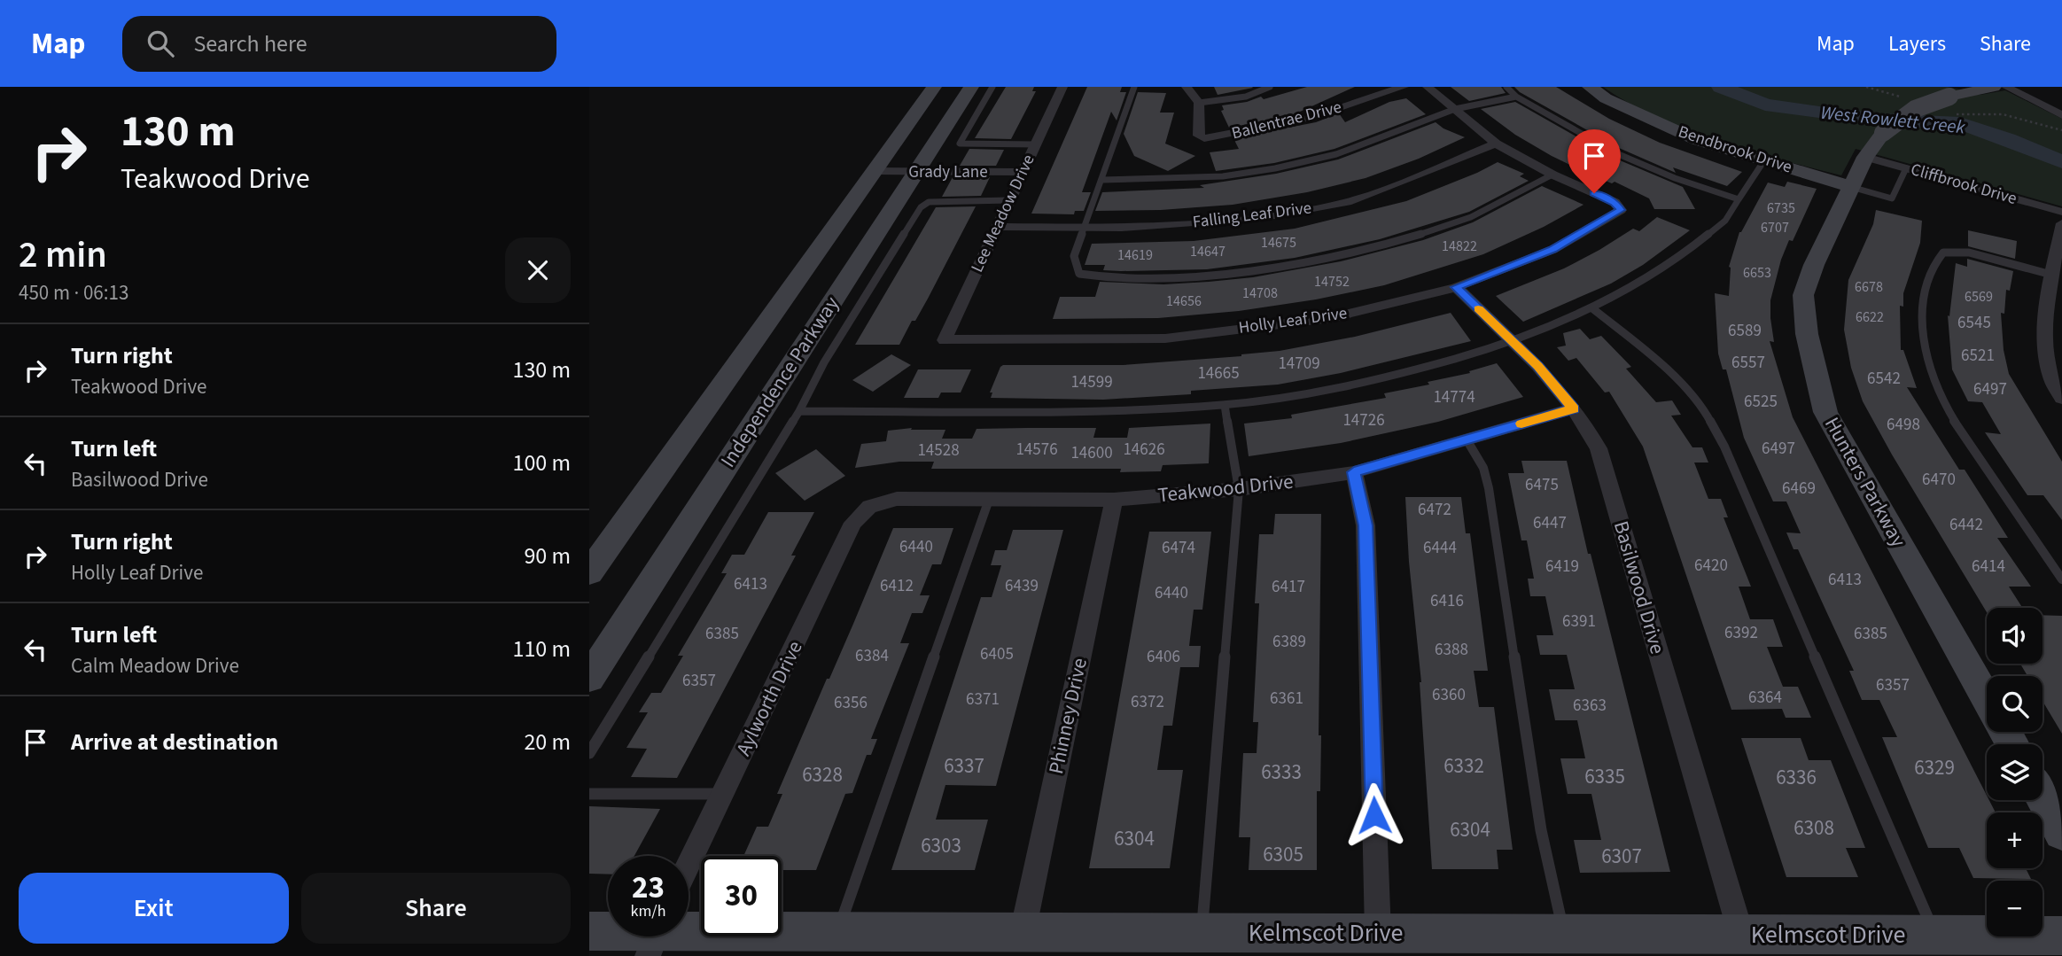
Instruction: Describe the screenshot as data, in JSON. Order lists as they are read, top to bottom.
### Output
{
  "streets": {
    "street": [
      "Ballentrae Drive",
      "Bendbrook Drive",
      "Grady Lane",
      "Cliffbrook Drive",
      "Lee Meadow Drive",
      "Falling Leaf Drive",
      "Holly Leaf Drive",
      "Independence Parkway",
      "Hunters Parkway",
      "Teakwood Drive",
      "Basilwood Drive",
      "Aylworth Drive",
      "Phinney Drive",
      "Kelmscot Drive"
    ]
  },
  "crossings": [
    ["Bendbrook Drive", "Hunters Parkway"],
    ["Grady Lane", "Lee Meadow Drive"],
    ["Grady Lane", "Independence Parkway"],
    ["Cliffbrook Drive", "Hunters Parkway"],
    ["Lee Meadow Drive", "Falling Leaf Drive"],
    ["Lee Meadow Drive", "Holly Leaf Drive"],
    ["Holly Leaf Drive", "Basilwood Drive"],
    ["Teakwood Drive", "Basilwood Drive"],
    ["Teakwood Drive", "Aylworth Drive"],
    ["Teakwood Drive", "Phinney Drive"],
    ["Basilwood Drive", "Kelmscot Drive"],
    ["Phinney Drive", "Kelmscot Drive"]
  ],
  "water": ["West Rowlett Creek"],
  "house_numbers": [
    "6735",
    "6707",
    "14675",
    "14822",
    "14647",
    "14619",
    "6653",
    "14752",
    "6678",
    "14708",
    "6569",
    "14656",
    "6622",
    "6545",
    "6589",
    "6521",
    "6557",
    "14709",
    "14665",
    "6542",
    "14599",
    "6497",
    "14774",
    "6525",
    "14726",
    "6498",
    "6497",
    "14576",
    "14626",
    "14528",
    "14600",
    "6470",
    "6475",
    "6469",
    "6472",
    "6447",
    "6442",
    "6440",
    "6474",
    "6444",
    "6420",
    "6419",
    "6414",
    "6413",
    "6413",
    "6412",
    "6439",
    "6417",
    "6440",
    "6416",
    "6391",
    "6392",
    "6385",
    "6385",
    "6389",
    "6388",
    "6405",
    "6384",
    "6406",
    "6357",
    "6357",
    "6360",
    "6364",
    "6361",
    "6371",
    "6372",
    "6356",
    "6363",
    "6337",
    "6332",
    "6329",
    "6333",
    "6328",
    "6335",
    "6336",
    "6308",
    "6304",
    "6304",
    "6303",
    "6305",
    "6307"
  ],
  "page": {
    "header": "Map",
    "search": "Search here",
    "nav": ["Map", "Layers", "Share"],
    "turn": ["130 m", "Teakwood Drive"],
    "heading": ["2 min", "450 m · 06:13"],
    "list": [
      {
        "name": "Turn right",
        "note": "Teakwood Drive",
        "value": "130 m"
      },
      {
        "name": "Turn left",
        "note": "Basilwood Drive",
        "value": "100 m"
      },
      {
        "name": "Turn right",
        "note": "Holly Leaf Drive",
        "value": "90 m"
      },
      {
        "name": "Turn left",
        "note": "Calm Meadow Drive",
        "value": "110 m"
      },
      {
        "name": "Arrive at destination",
        "value": "20 m"
      }
    ],
    "map_buttons": ["+", "−"],
    "speed": "23 km/h",
    "limit": "30",
    "buttons": ["Exit", "Share"]
  }
}
